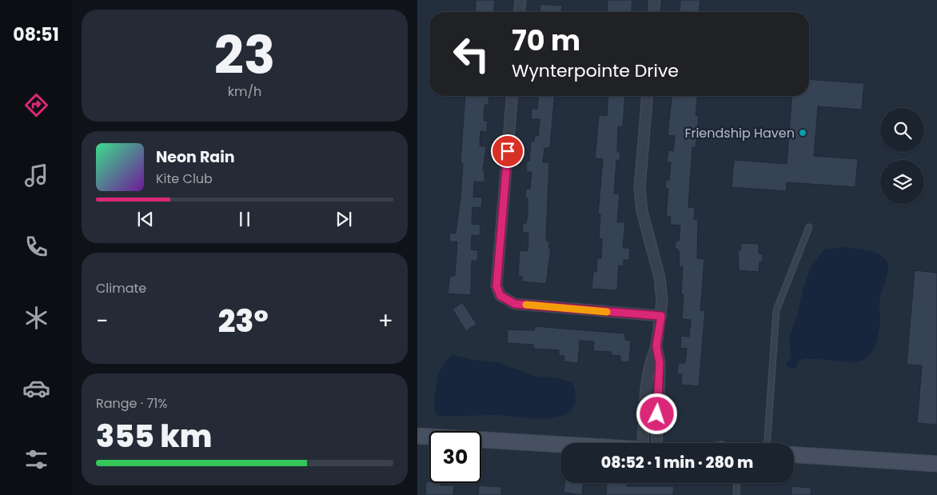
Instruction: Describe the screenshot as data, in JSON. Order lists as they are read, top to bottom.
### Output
{
  "places": ["Friendship Haven"],
  "page": {
    "tabs": "08:51",
    "tile": [
      ["23", "km/h"],
      "Climate",
      ["Range · 71%", "355 km"]
    ],
    "turn": ["70 m", "Wynterpointe Drive"],
    "song": ["Neon Rain", "Kite Club"],
    "heat": ["−", "23°", "+"],
    "limit": "30",
    "trip": "08:52 · 1 min · 280 m"
  }
}
